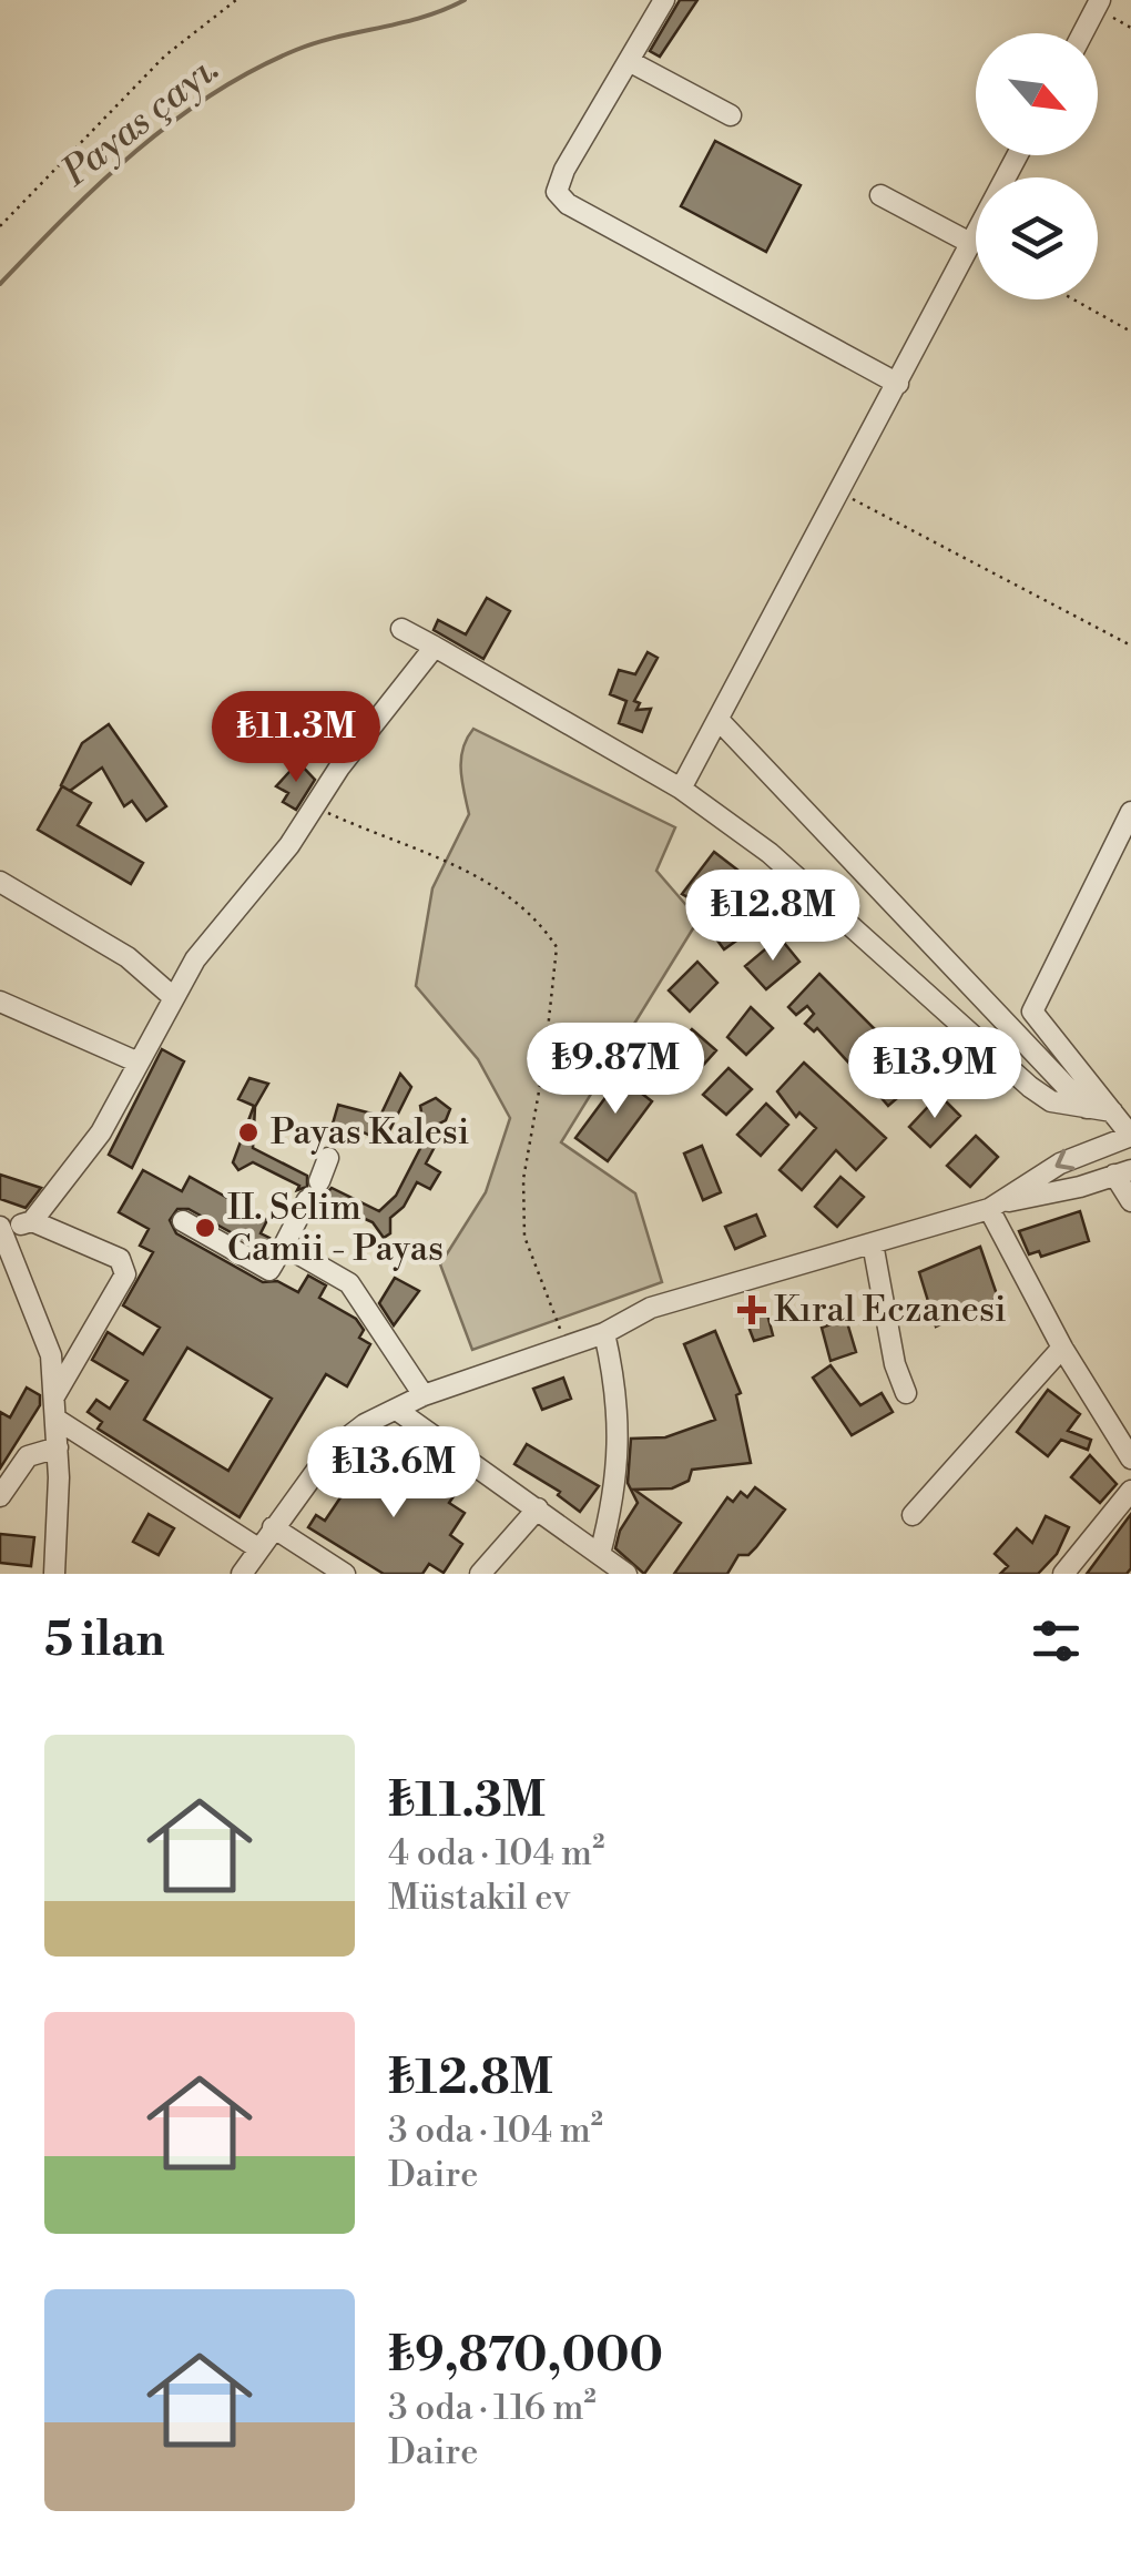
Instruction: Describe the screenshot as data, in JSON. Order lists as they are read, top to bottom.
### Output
{
  "water": ["Payas çayı."],
  "places": {
    "other": ["Payas Kalesi", "II. Selim Camii - Payas"],
    "health": ["Kıral Eczanesi"]
  },
  "north": "bottom right",
  "page": {
    "price": [
      "₺11.3M",
      "₺12.8M",
      "₺9.87M",
      "₺13.9M",
      "₺13.6M"
    ],
    "heading": "5 ilan",
    "list": [
      {
        "name": "₺11.3M",
        "note": "4 oda · 104 m² · Müstakil ev"
      },
      {
        "name": "₺12.8M",
        "note": "3 oda · 104 m² · Daire"
      },
      {
        "name": "₺9,870,000",
        "note": "3 oda · 116 m² · Daire"
      }
    ]
  }
}
